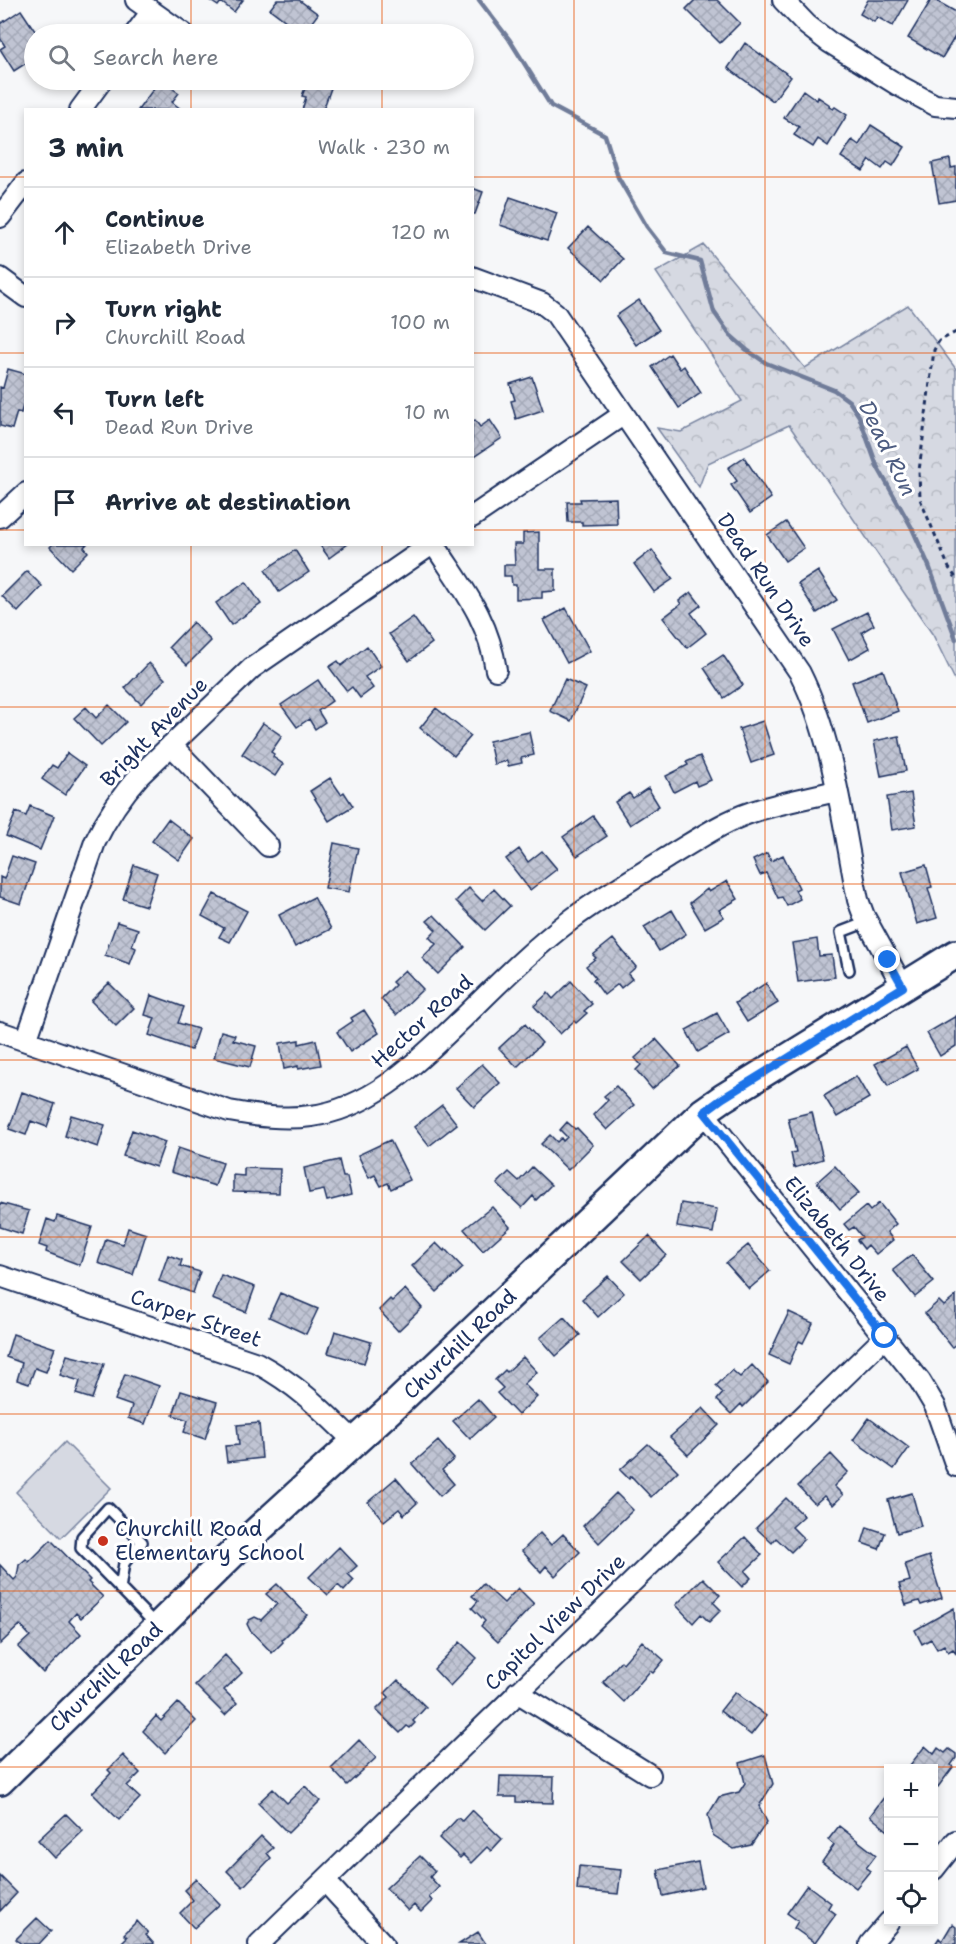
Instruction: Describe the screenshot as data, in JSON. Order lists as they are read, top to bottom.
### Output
{
  "streets": {
    "street": [
      "Dead Run Drive",
      "Bright Avenue",
      "Hector Road",
      "Elizabeth Drive",
      "Carper Street",
      "Churchill Road",
      "Capitol View Drive"
    ]
  },
  "crossings": [
    ["Dead Run Drive", "Hector Road"],
    ["Dead Run Drive", "Churchill Road"],
    ["Bright Avenue", "Hector Road"],
    ["Elizabeth Drive", "Churchill Road"],
    ["Elizabeth Drive", "Capitol View Drive"],
    ["Carper Street", "Churchill Road"]
  ],
  "water": ["Dead Run"],
  "places": ["Churchill Road Elementary School"],
  "page": {
    "search": "Search here",
    "heading": ["3 min", "Walk · 230 m"],
    "list": [
      ["Continue", "Elizabeth Drive", "120 m"],
      ["Turn right", "Churchill Road", "100 m"],
      ["Turn left", "Dead Run Drive", "10 m"],
      "Arrive at destination"
    ],
    "map_buttons": ["+", "−"]
  }
}
